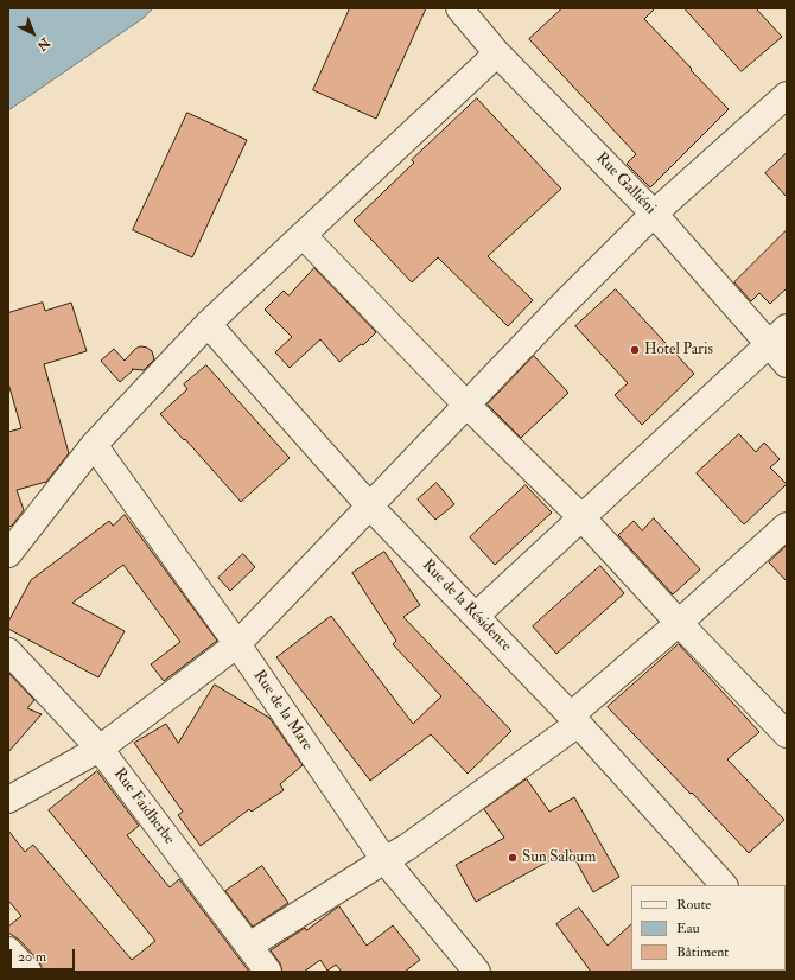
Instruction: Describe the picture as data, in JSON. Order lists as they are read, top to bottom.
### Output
{
  "streets": {
    "street": [
      "Rue Galliéni",
      "Rue de la Résidence",
      "Rue de la Mare",
      "Rue Faidherbe"
    ]
  },
  "places": ["Hotel Paris", "Sun Saloum"],
  "legend": ["Route", "Eau", "Bâtiment"],
  "scale_bar": "20 m",
  "north": "bottom right"
}
